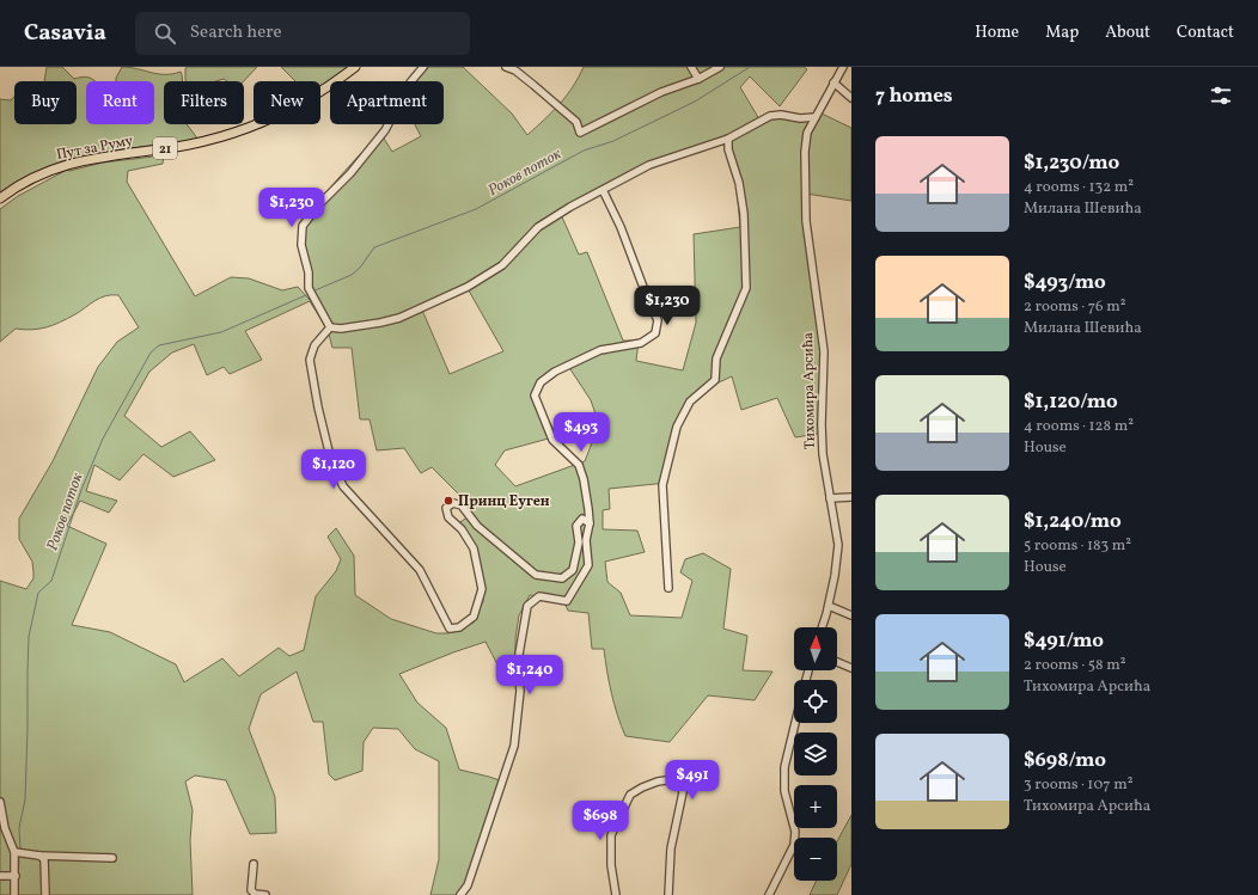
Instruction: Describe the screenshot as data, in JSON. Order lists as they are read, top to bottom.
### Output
{
  "streets": {
    "main road": ["Пут за Руму", "21"],
    "street": ["Тихомира Арсића"]
  },
  "water": ["Роков поток"],
  "places": ["Принц Еуген"],
  "north": "top",
  "page": {
    "header": "Casavia",
    "search": "Search here",
    "nav": [
      "Home",
      "Map",
      "About",
      "Contact"
    ],
    "heading": "7 homes",
    "chip": [
      "Buy",
      "Rent",
      "Filters",
      "New",
      "Apartment"
    ],
    "list": [
      {
        "name": "$1,230/mo",
        "note": "4 rooms · 132 m² · Милана Шевића"
      },
      {
        "name": "$493/mo",
        "note": "2 rooms · 76 m² · Милана Шевића"
      },
      {
        "name": "$1,120/mo",
        "note": "4 rooms · 128 m² · House"
      },
      {
        "name": "$1,240/mo",
        "note": "5 rooms · 183 m² · House"
      },
      {
        "name": "$491/mo",
        "note": "2 rooms · 58 m² · Тихомира Арсића"
      },
      {
        "name": "$698/mo",
        "note": "3 rooms · 107 m² · Тихомира Арсића"
      }
    ],
    "price": [
      "$1,230",
      "$1,230",
      "$493",
      "$1,120",
      "$1,240",
      "$491",
      "$698"
    ],
    "map_buttons": ["+", "−"]
  }
}
